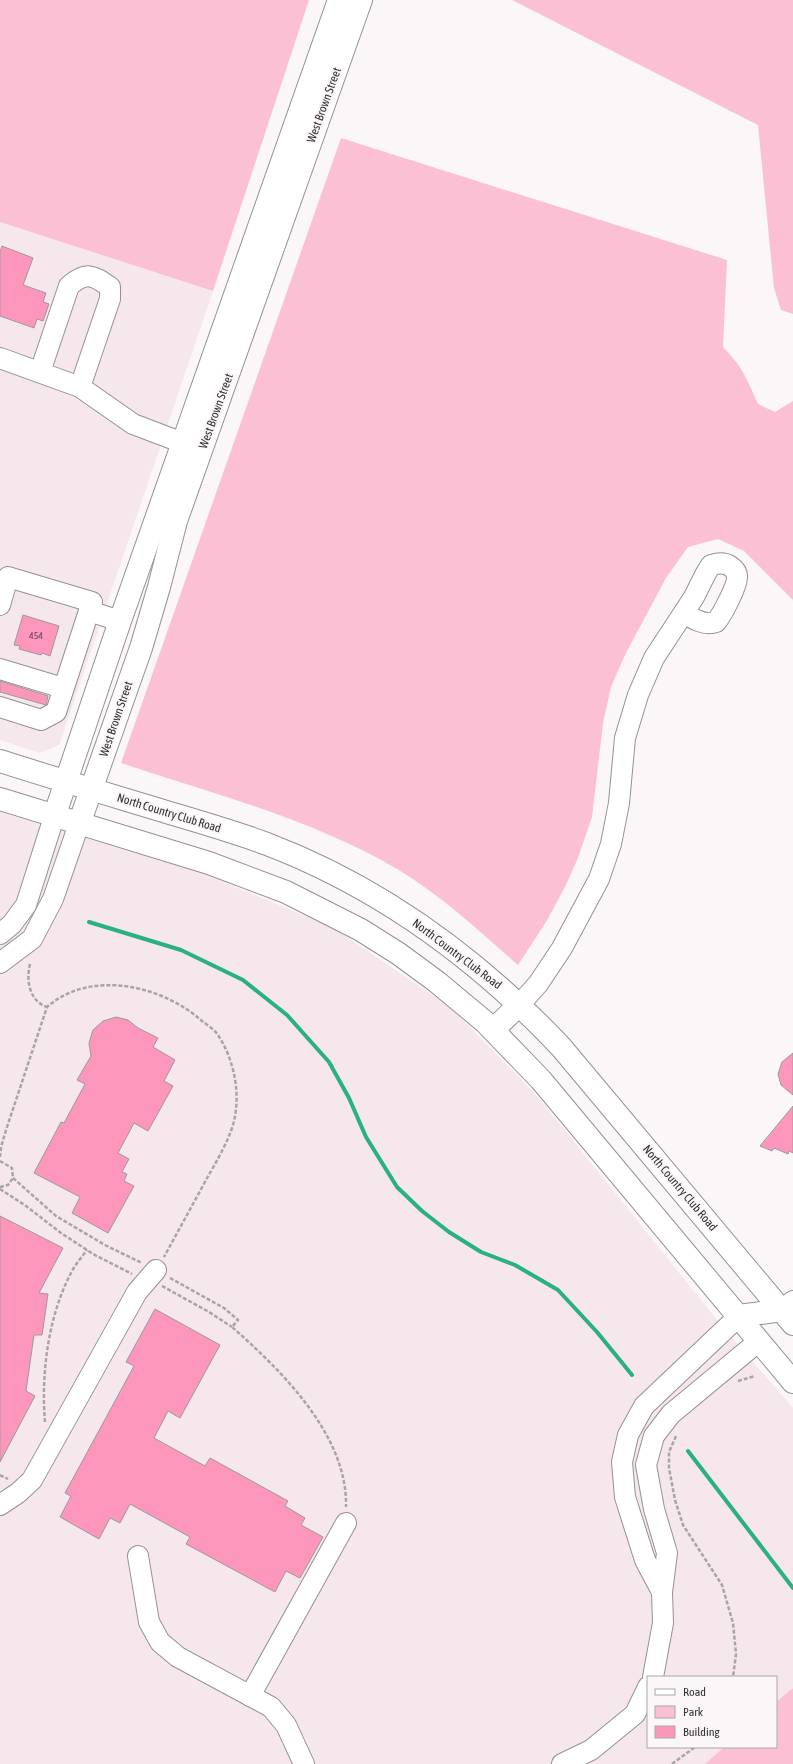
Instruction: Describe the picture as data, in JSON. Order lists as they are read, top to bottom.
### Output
{
  "streets": {
    "main road": ["West Brown Street", "North Country Club Road"]
  },
  "crossings": [
    ["West Brown Street", "North Country Club Road"]
  ],
  "house_numbers": ["454"],
  "legend": ["Road", "Park", "Building"]
}
